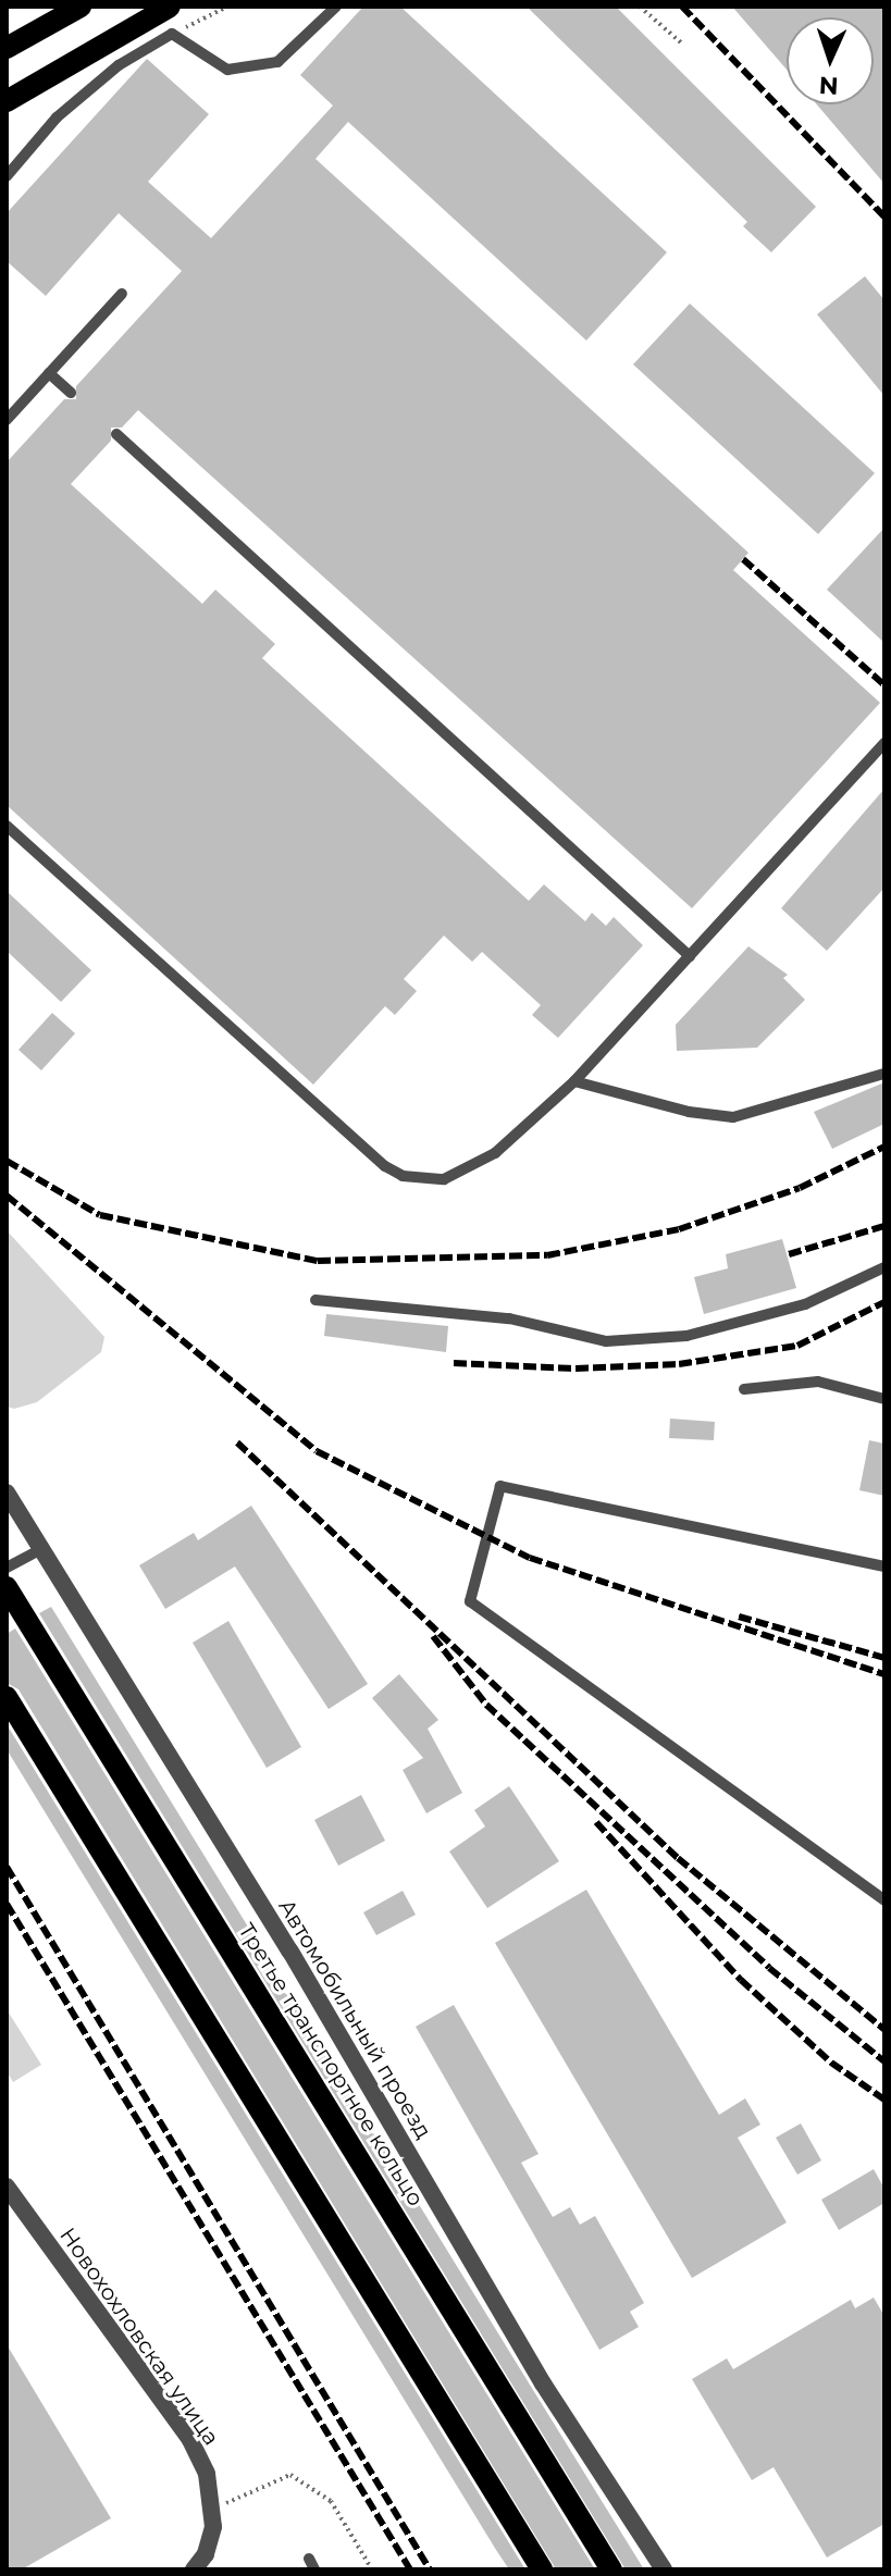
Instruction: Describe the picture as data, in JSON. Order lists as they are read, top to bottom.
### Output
{
  "streets": {
    "main road": ["Третье транспортное кольцо"],
    "street": ["Автомобильный проезд", "Новохохловская улица"]
  },
  "north": "bottom"
}
